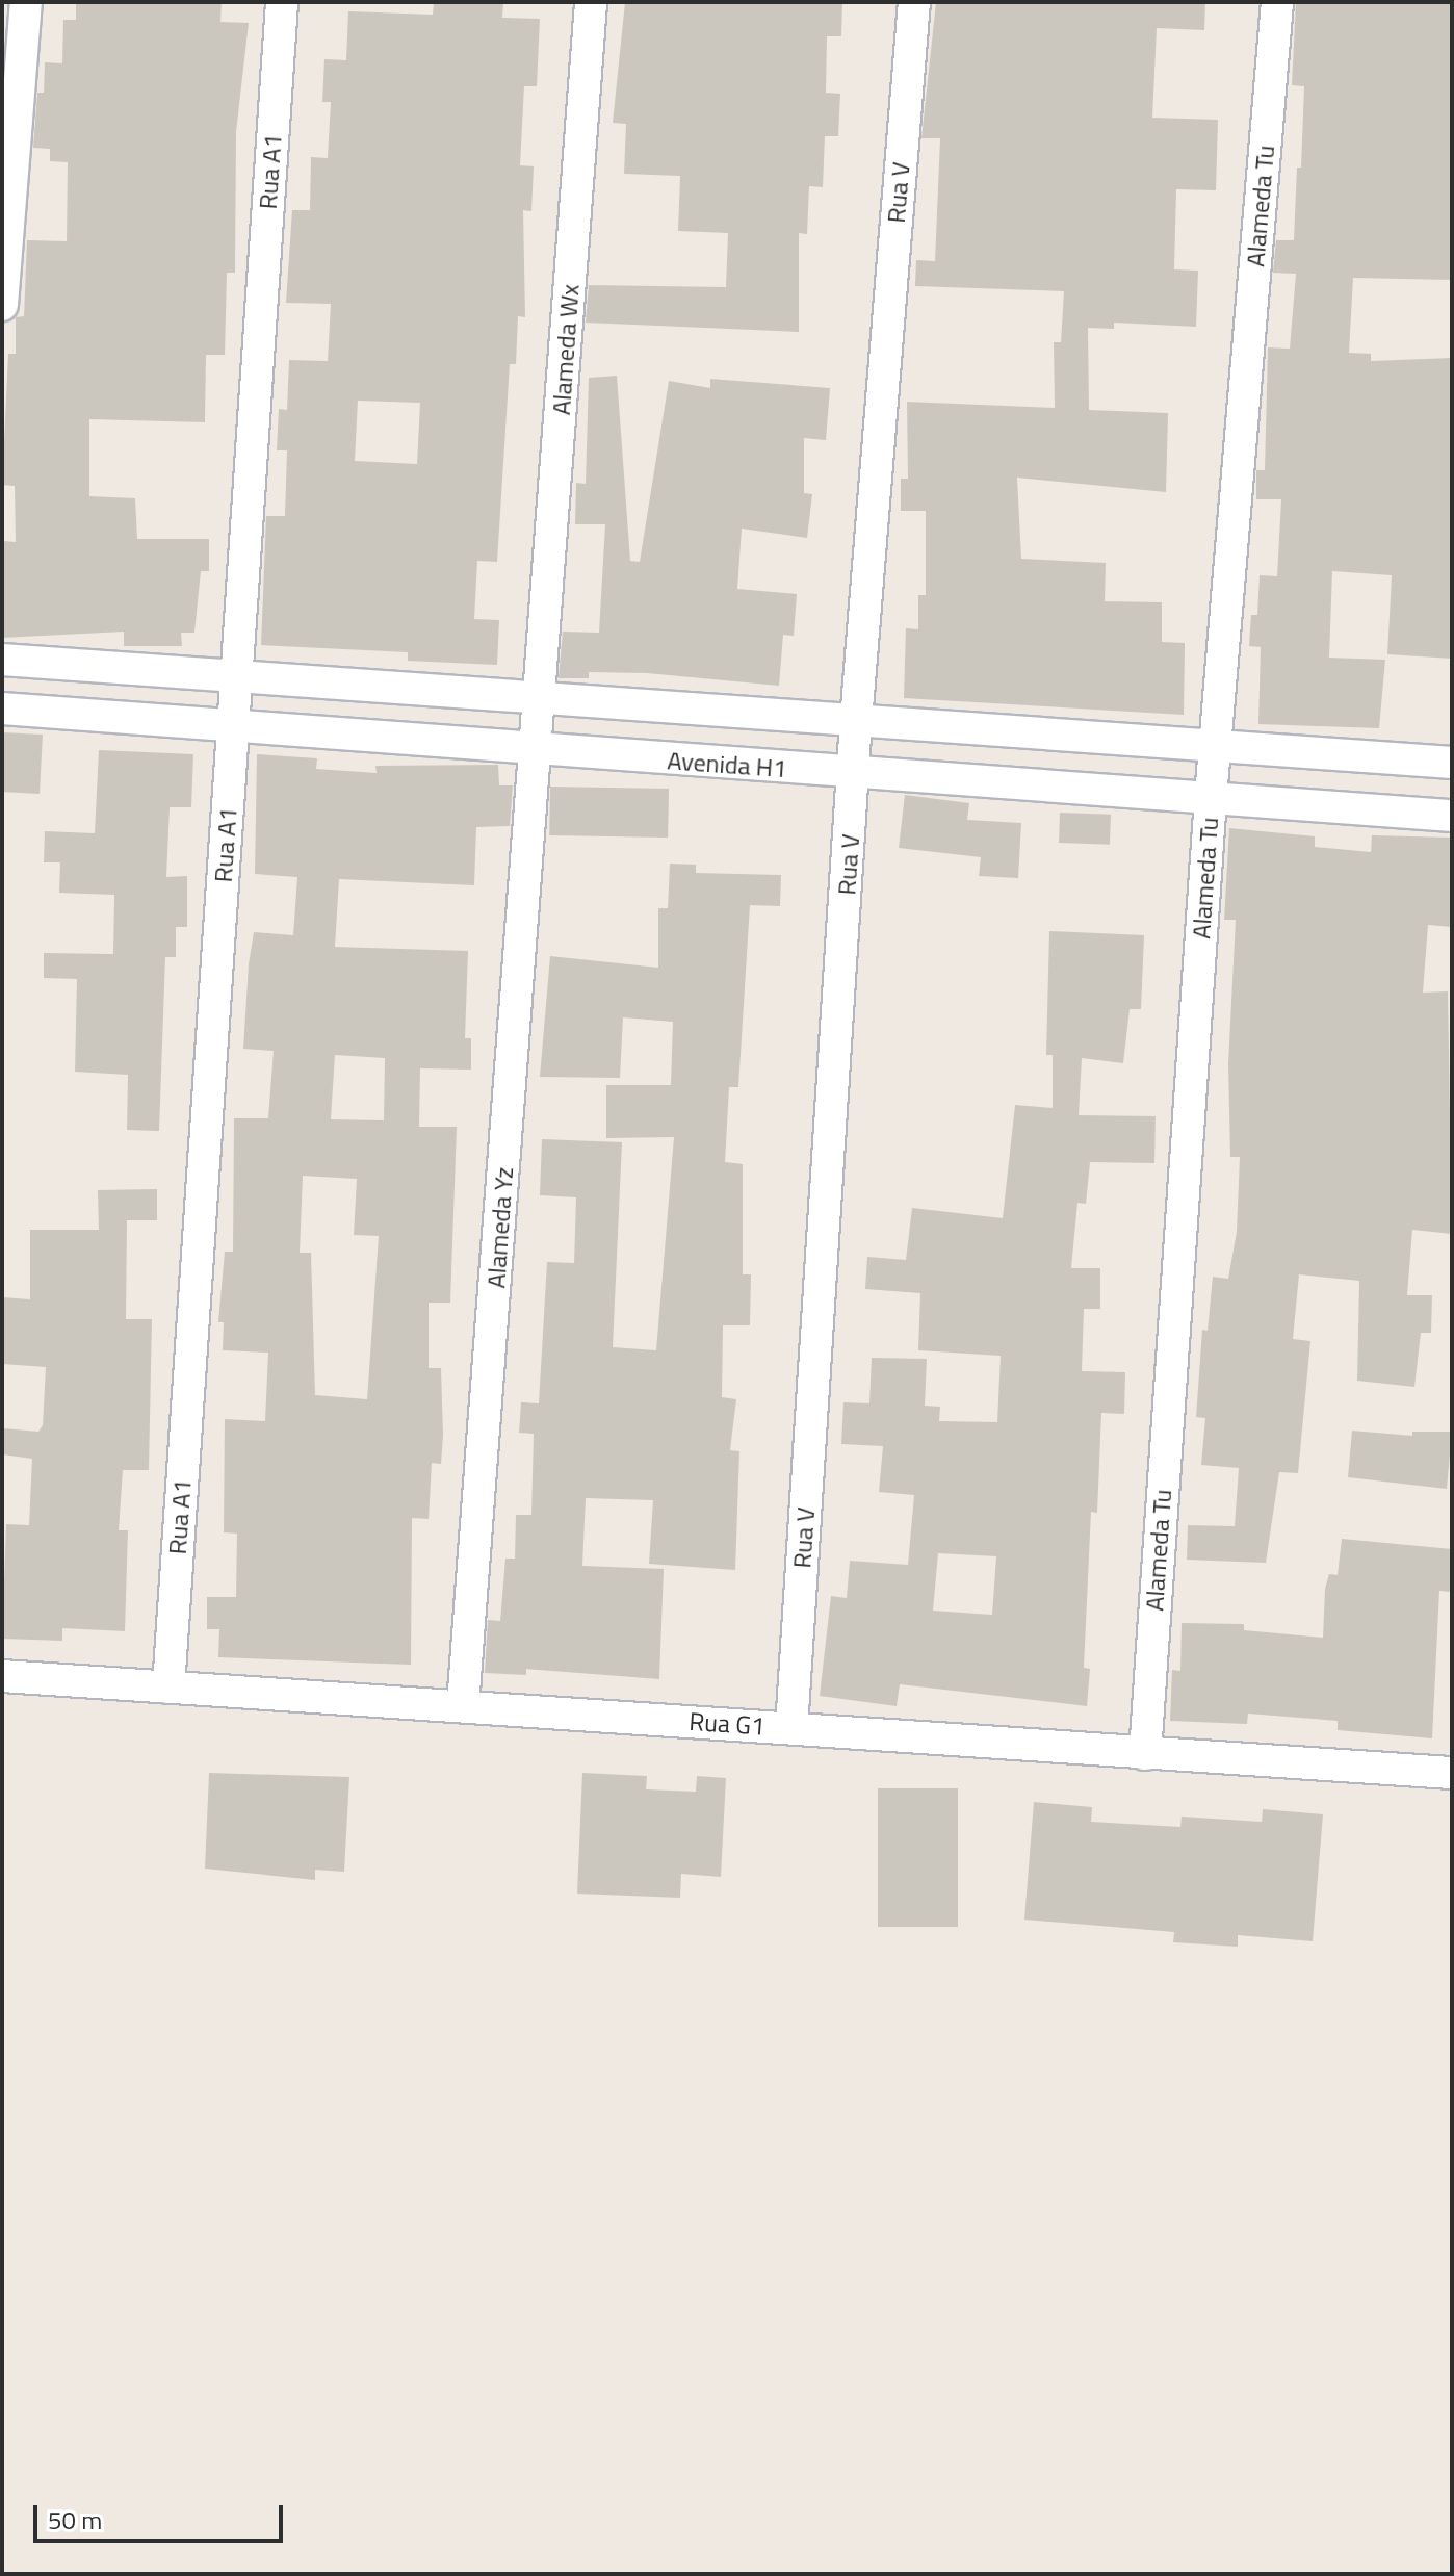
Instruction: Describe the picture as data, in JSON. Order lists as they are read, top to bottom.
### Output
{
  "streets": {
    "street": [
      "Rua A1",
      "Rua V",
      "Alameda Tu",
      "Alameda Wx",
      "Avenida H1",
      "Alameda Yz",
      "Rua G1"
    ]
  },
  "crossings": [
    ["Rua A1", "Avenida H1"],
    ["Rua A1", "Rua G1"],
    ["Rua V", "Avenida H1"],
    ["Rua V", "Rua G1"],
    ["Alameda Tu", "Avenida H1"],
    ["Alameda Tu", "Rua G1"],
    ["Alameda Wx", "Avenida H1"],
    ["Alameda Wx", "Alameda Yz"],
    ["Avenida H1", "Alameda Yz"],
    ["Alameda Yz", "Rua G1"]
  ],
  "scale_bar": "50 m"
}
